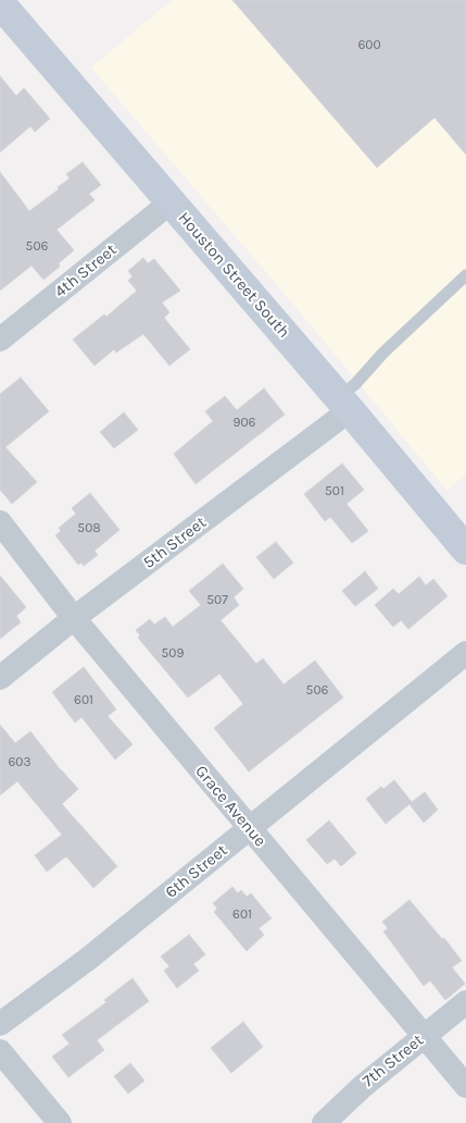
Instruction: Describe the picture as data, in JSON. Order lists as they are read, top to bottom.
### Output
{
  "streets": {
    "street": [
      "4th Street",
      "Houston Street South",
      "5th Street",
      "Grace Avenue",
      "6th Street",
      "7th Street"
    ]
  },
  "crossings": [
    ["4th Street", "Houston Street South"],
    ["Houston Street South", "5th Street"],
    ["5th Street", "Grace Avenue"],
    ["Grace Avenue", "6th Street"],
    ["Grace Avenue", "7th Street"]
  ],
  "house_numbers": [
    "600",
    "506",
    "906",
    "501",
    "508",
    "507",
    "509",
    "506",
    "601",
    "603",
    "601"
  ]
}
